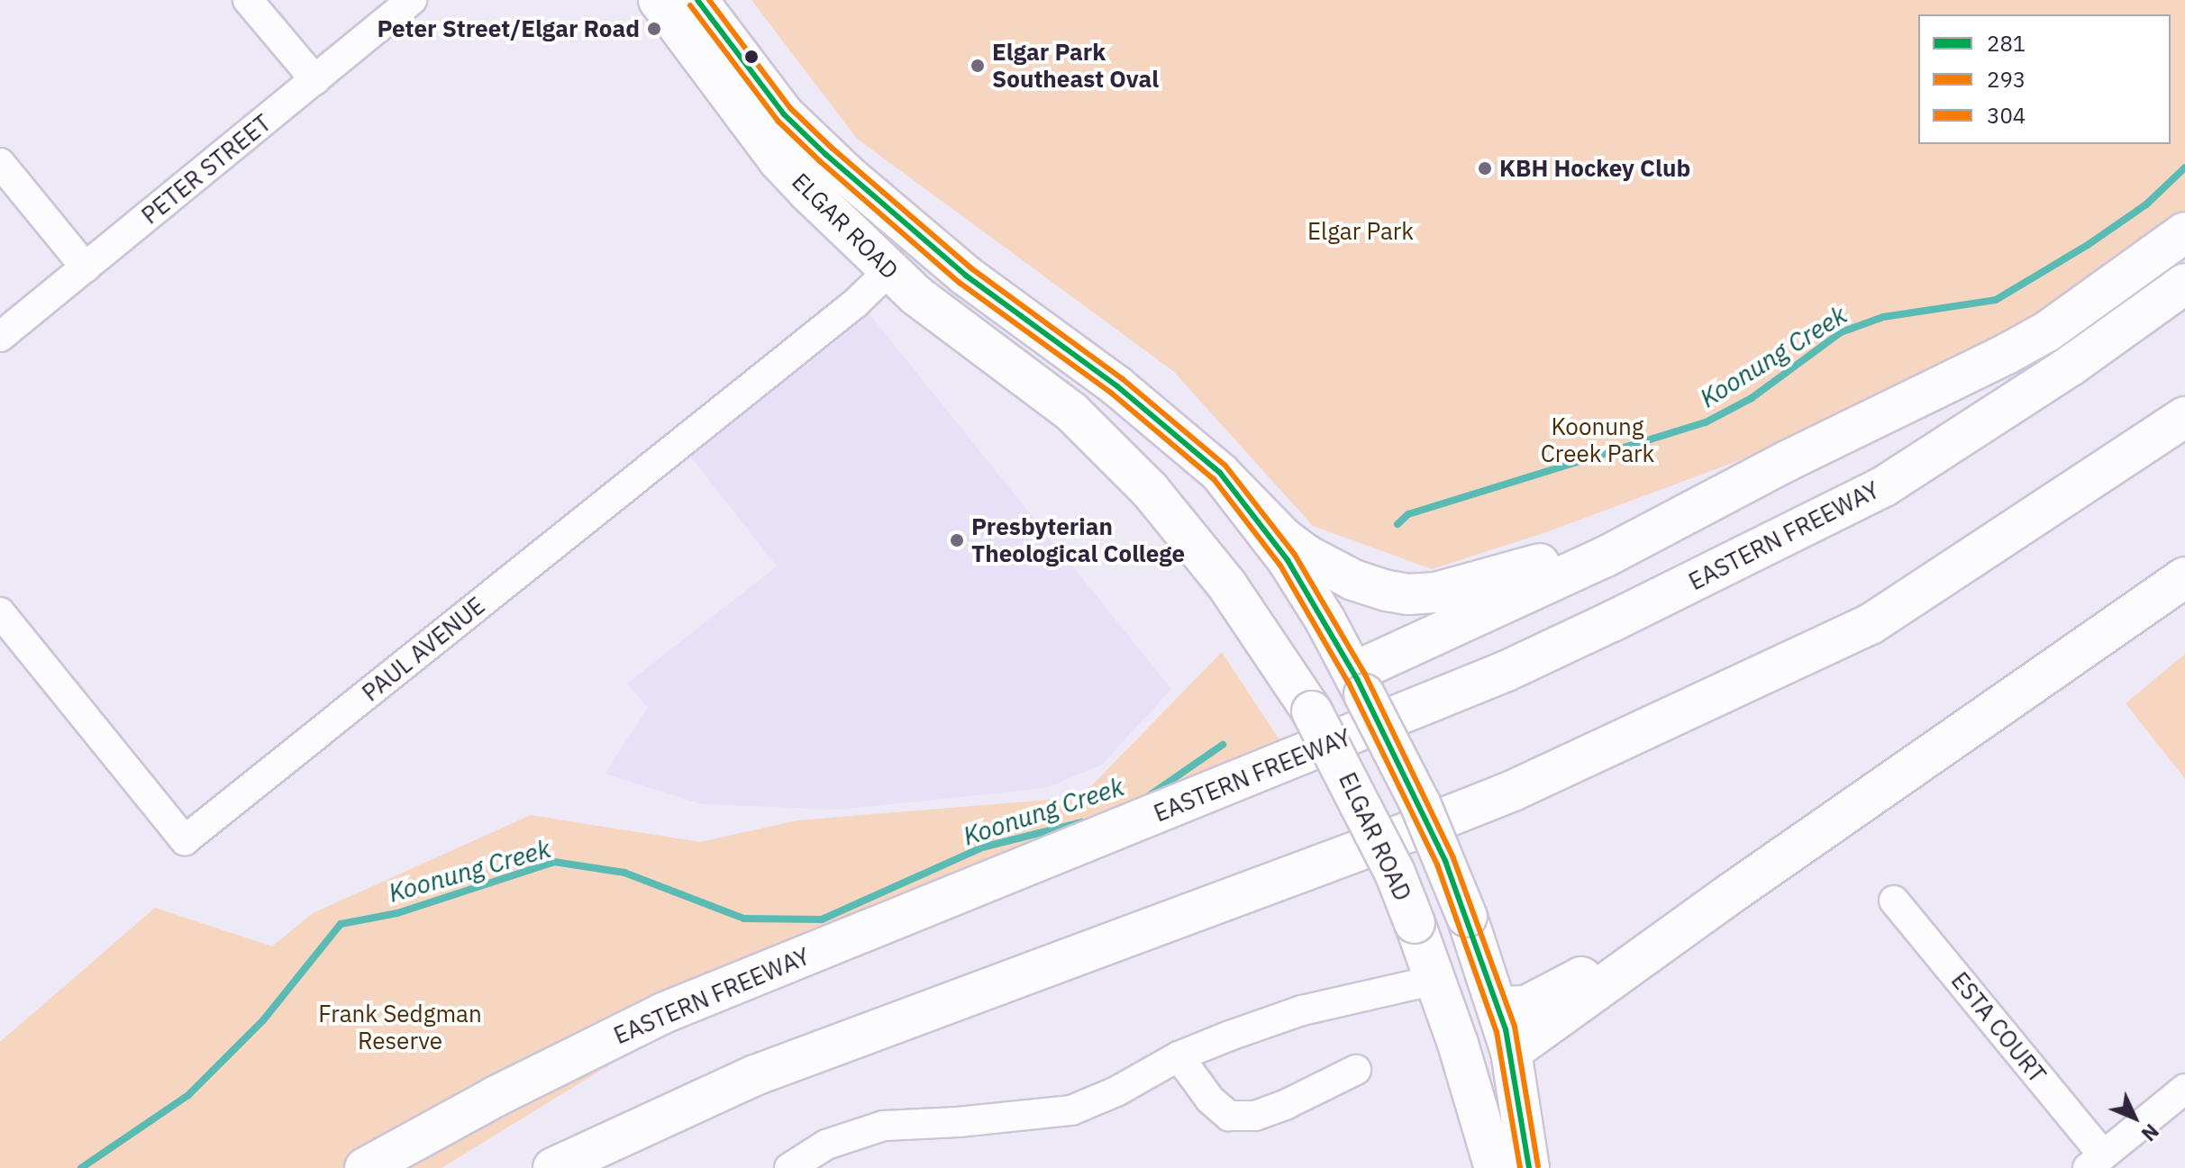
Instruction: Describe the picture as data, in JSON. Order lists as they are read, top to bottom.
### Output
{
  "streets": {
    "main road": ["ELGAR ROAD", "EASTERN FREEWAY"],
    "street": ["PETER STREET", "PAUL AVENUE", "ESTA COURT"]
  },
  "crossings": [
    ["ELGAR ROAD", "PAUL AVENUE"]
  ],
  "water": ["Koonung Creek"],
  "parks": ["Elgar Park", "Koonung Creek Park", "Frank Sedgman Reserve"],
  "places": [
    "Peter Street/Elgar Road",
    "Elgar Park Southeast Oval",
    "KBH Hockey Club",
    "Presbyterian Theological College"
  ],
  "lines": ["transit line 281", "transit line 304", "transit line 293"],
  "legend": ["281", "293", "304"],
  "north": "bottom right"
}
